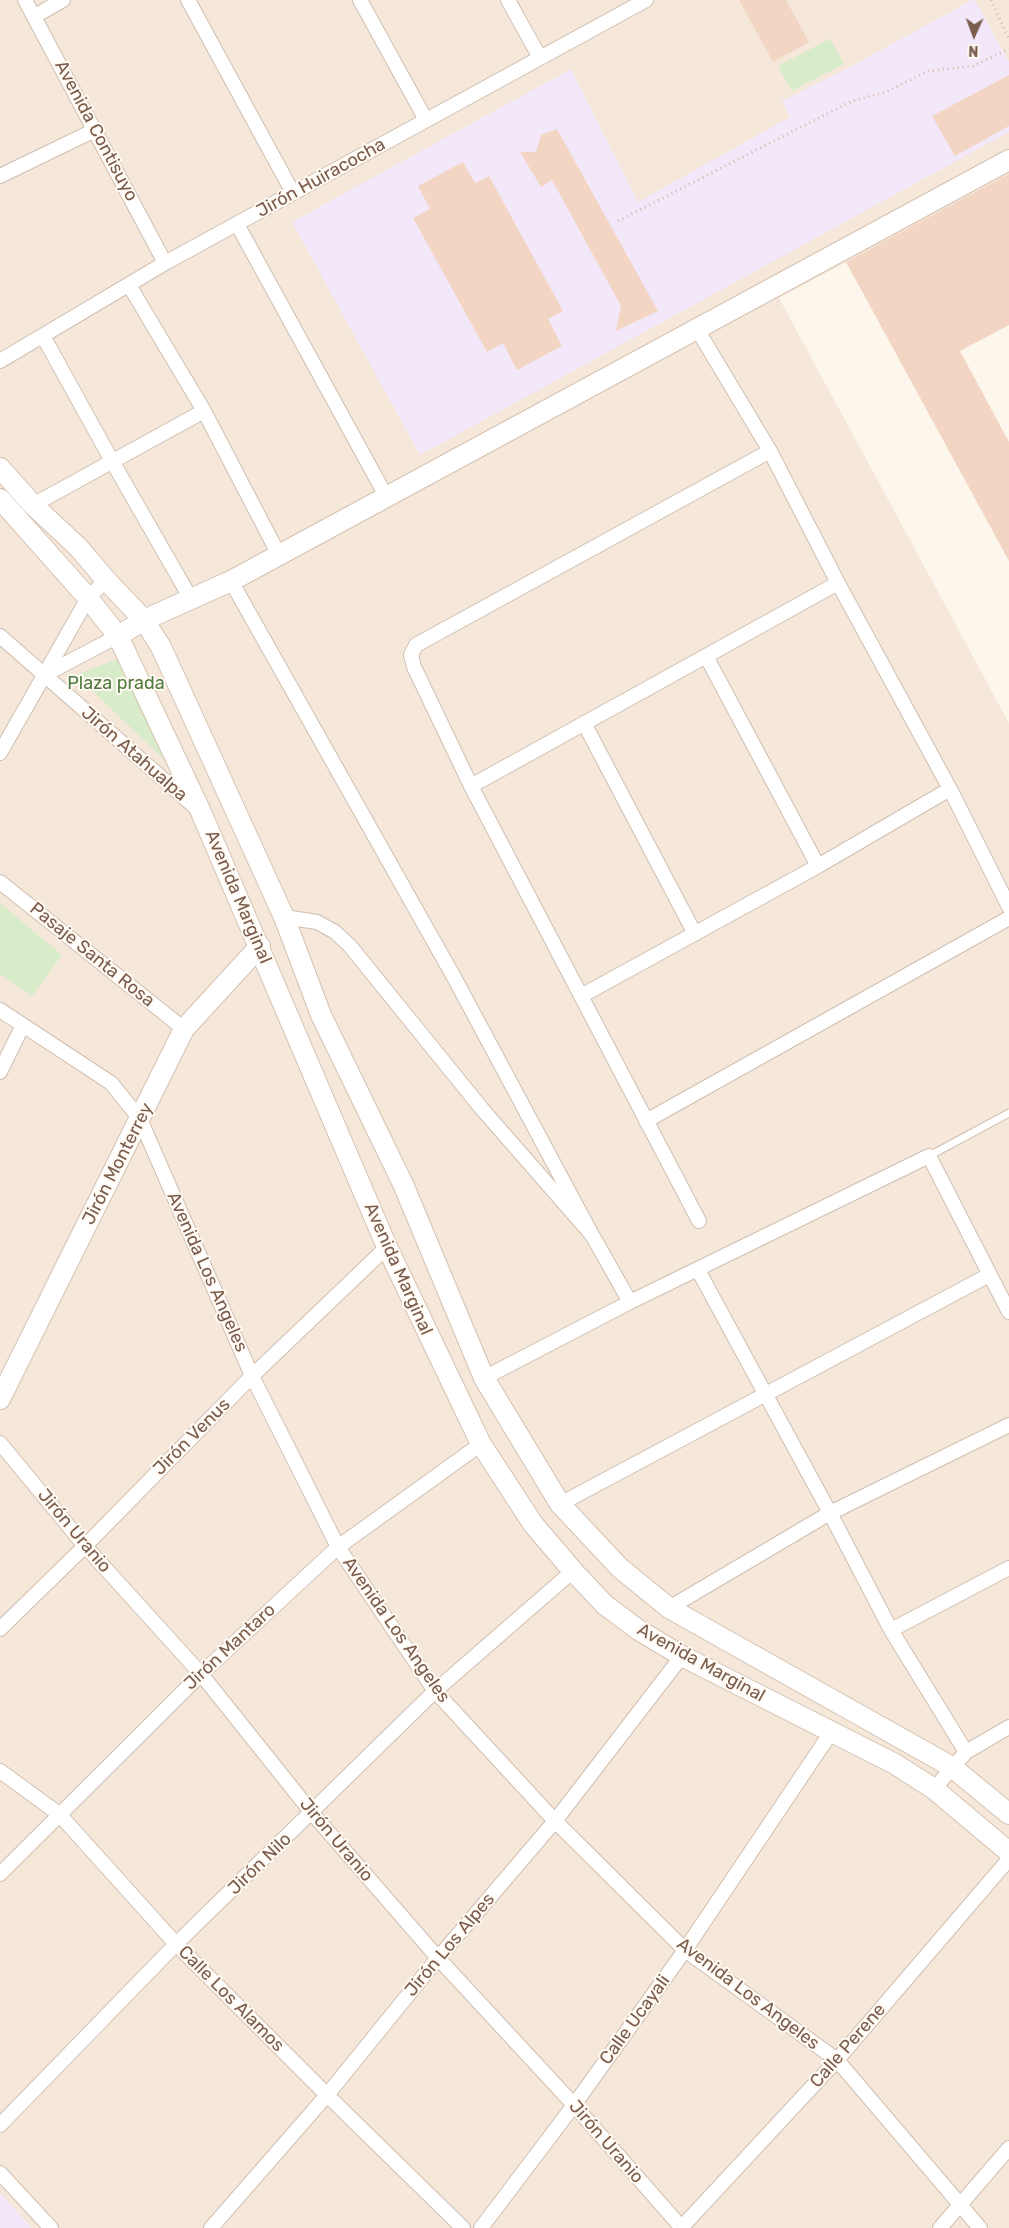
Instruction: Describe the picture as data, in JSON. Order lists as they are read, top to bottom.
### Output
{
  "streets": {
    "main road": ["Avenida Marginal", "Jirón Monterrey"],
    "street": [
      "Avenida Contisuyo",
      "Jirón Huiracocha",
      "Jirón Atahualpa",
      "Pasaje Santa Rosa",
      "Avenida Los Angeles",
      "Jirón Venus",
      "Jirón Uranio",
      "Jirón Mantaro",
      "Jirón Nilo",
      "Jirón Los Alpes",
      "Calle Los Alamos",
      "Calle Ucayali",
      "Calle Perene"
    ]
  },
  "crossings": [
    ["Avenida Contisuyo", "Jirón Huiracocha"],
    ["Jirón Atahualpa", "Avenida Marginal"],
    ["Avenida Marginal", "Jirón Monterrey"],
    ["Avenida Marginal", "Jirón Venus"],
    ["Avenida Marginal", "Jirón Mantaro"],
    ["Avenida Marginal", "Jirón Nilo"],
    ["Avenida Marginal", "Jirón Los Alpes"],
    ["Avenida Marginal", "Calle Ucayali"],
    ["Pasaje Santa Rosa", "Jirón Monterrey"],
    ["Jirón Monterrey", "Avenida Los Angeles"],
    ["Avenida Los Angeles", "Jirón Venus"],
    ["Avenida Los Angeles", "Jirón Mantaro"],
    ["Avenida Los Angeles", "Jirón Nilo"],
    ["Avenida Los Angeles", "Jirón Los Alpes"],
    ["Avenida Los Angeles", "Calle Ucayali"],
    ["Avenida Los Angeles", "Calle Perene"],
    ["Jirón Venus", "Jirón Uranio"],
    ["Jirón Uranio", "Jirón Mantaro"],
    ["Jirón Uranio", "Jirón Nilo"],
    ["Jirón Uranio", "Jirón Los Alpes"],
    ["Jirón Uranio", "Calle Ucayali"],
    ["Jirón Uranio", "Calle Perene"],
    ["Jirón Mantaro", "Calle Los Alamos"],
    ["Jirón Nilo", "Calle Los Alamos"],
    ["Jirón Los Alpes", "Calle Los Alamos"]
  ],
  "parks": ["Plaza prada"],
  "north": "bottom"
}
